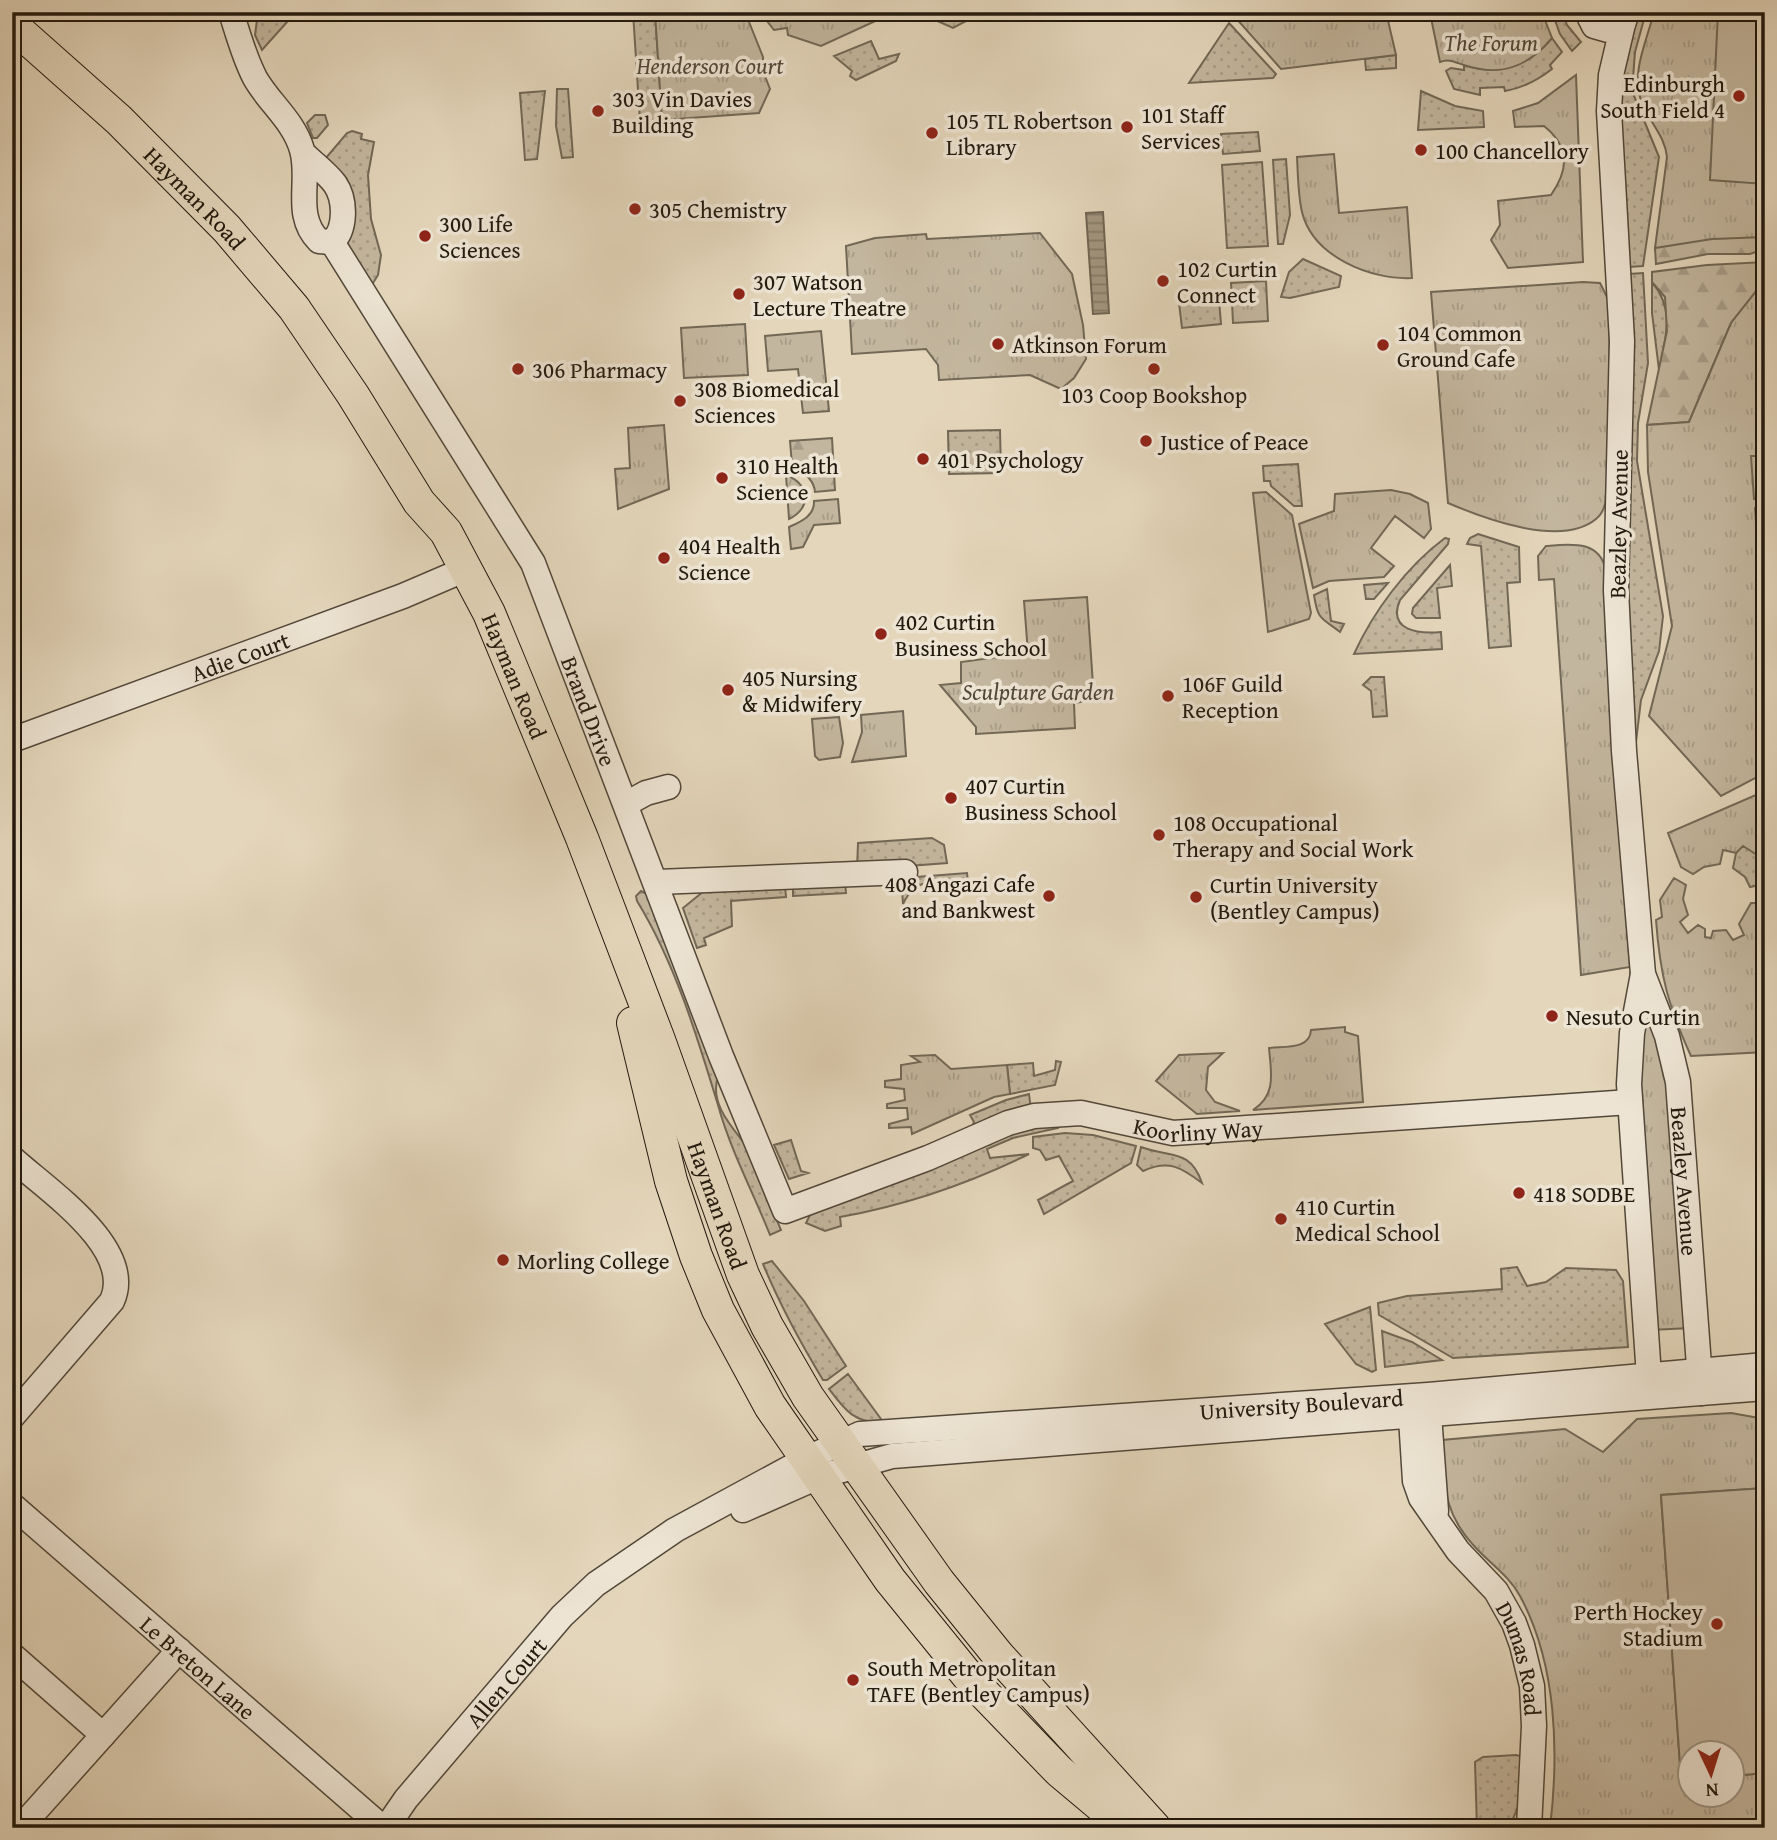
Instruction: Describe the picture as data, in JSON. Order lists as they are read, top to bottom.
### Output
{
  "streets": {
    "main road": ["Hayman Road"],
    "street": [
      "Beazley Avenue",
      "Adie Court",
      "Brand Drive",
      "Koorliny Way",
      "University Boulevard",
      "Dumas Road",
      "Le Breton Lane",
      "Allen Court"
    ]
  },
  "crossings": [
    ["Hayman Road", "Adie Court"],
    ["Hayman Road", "University Boulevard"],
    ["Hayman Road", "Allen Court"],
    ["Beazley Avenue", "Koorliny Way"],
    ["Beazley Avenue", "University Boulevard"],
    ["Brand Drive", "Koorliny Way"],
    ["University Boulevard", "Dumas Road"],
    ["University Boulevard", "Allen Court"],
    ["Le Breton Lane", "Allen Court"]
  ],
  "parks": ["The Forum", "Henderson Court", "Sculpture Garden"],
  "places": [
    "Edinburgh South Field 4",
    "303 Vin Davies Building",
    "101 Staff Services",
    "105 TL Robertson Library",
    "100 Chancellory",
    "305 Chemistry",
    "300 Life Sciences",
    "102 Curtin Connect",
    "307 Watson Lecture Theatre",
    "Atkinson Forum",
    "104 Common Ground Cafe",
    "306 Pharmacy",
    "103 Coop Bookshop",
    "308 Biomedical Sciences",
    "Justice of Peace",
    "401 Psychology",
    "310 Health Science",
    "404 Health Science",
    "402 Curtin Business School",
    "405 Nursing & Midwifery",
    "106F Guild Reception",
    "407 Curtin Business School",
    "108 Occupational Therapy and Social Work",
    "408 Angazi Cafe and Bankwest",
    "Curtin University (Bentley Campus)",
    "Nesuto Curtin",
    "418 SODBE",
    "410 Curtin Medical School",
    "Morling College",
    "Perth Hockey Stadium",
    "South Metropolitan TAFE (Bentley Campus)"
  ],
  "north": "bottom"
}
